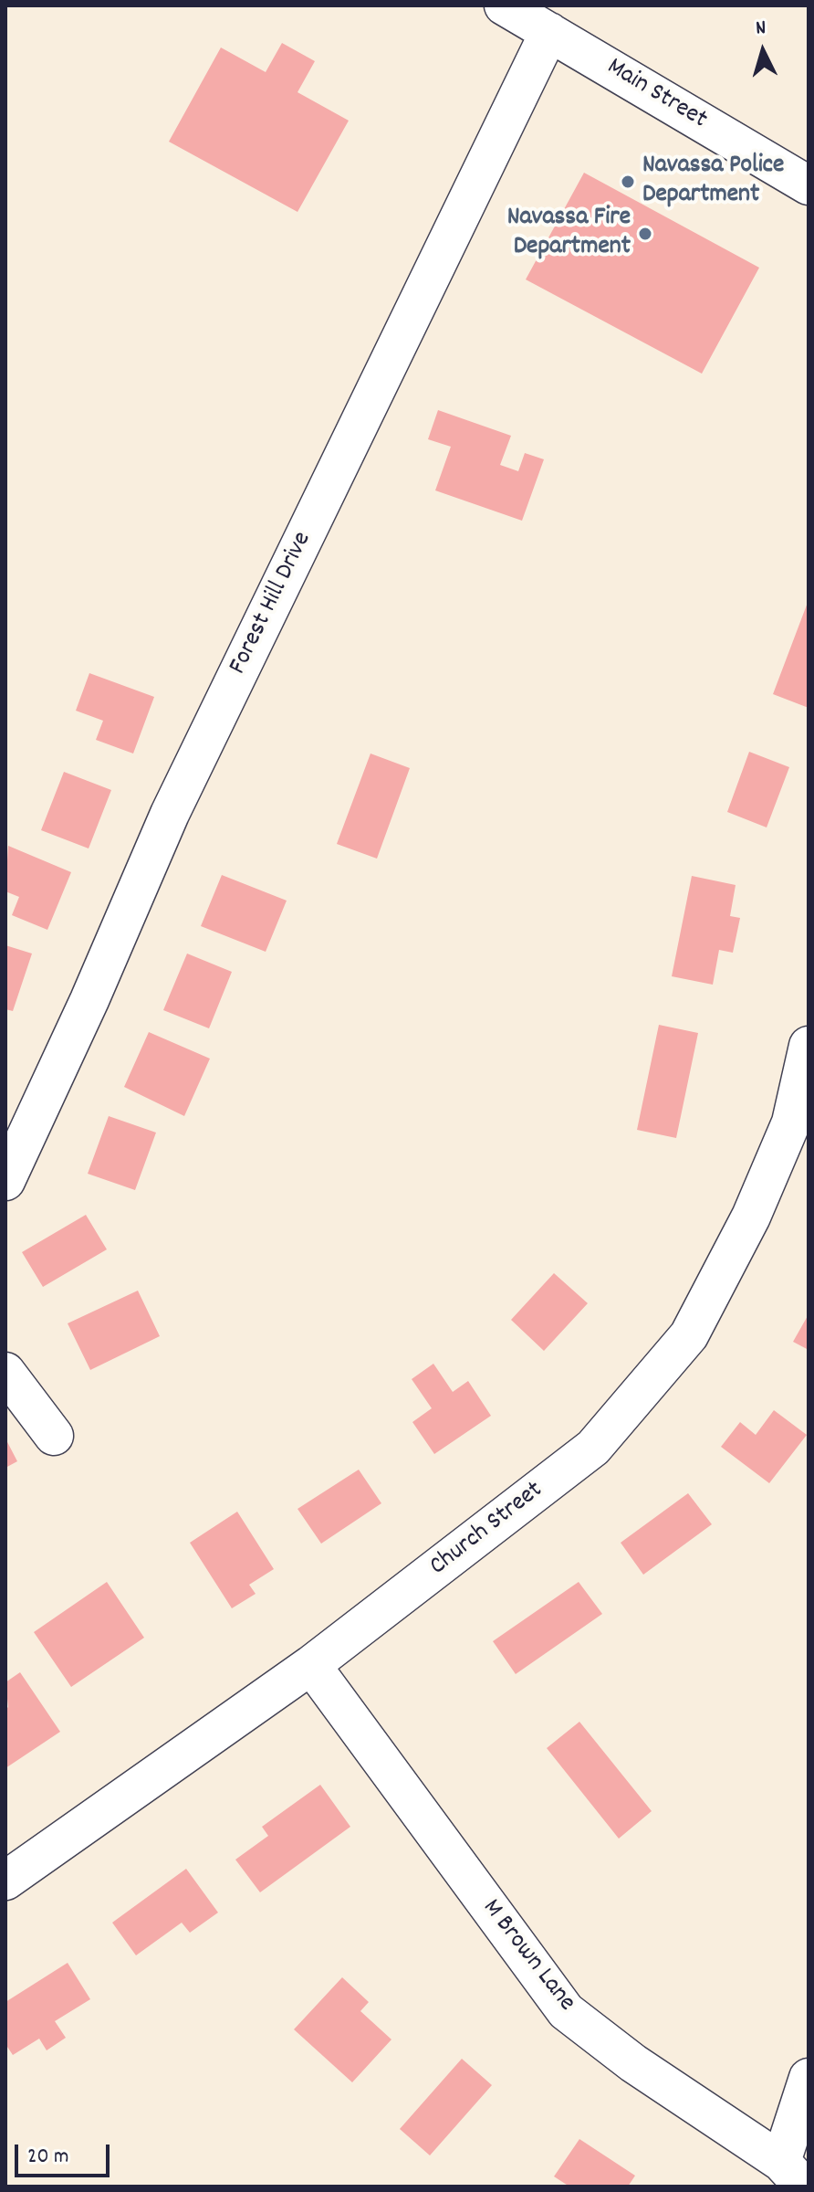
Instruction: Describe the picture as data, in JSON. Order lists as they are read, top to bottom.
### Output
{
  "streets": {
    "street": [
      "Main Street",
      "Forest Hill Drive",
      "Church Street",
      "M Brown Lane"
    ]
  },
  "crossings": [
    ["Main Street", "Forest Hill Drive"],
    ["Church Street", "M Brown Lane"]
  ],
  "places": ["Navassa Police Department", "Navassa Fire Department"],
  "scale_bar": "20 m",
  "north": "top"
}
